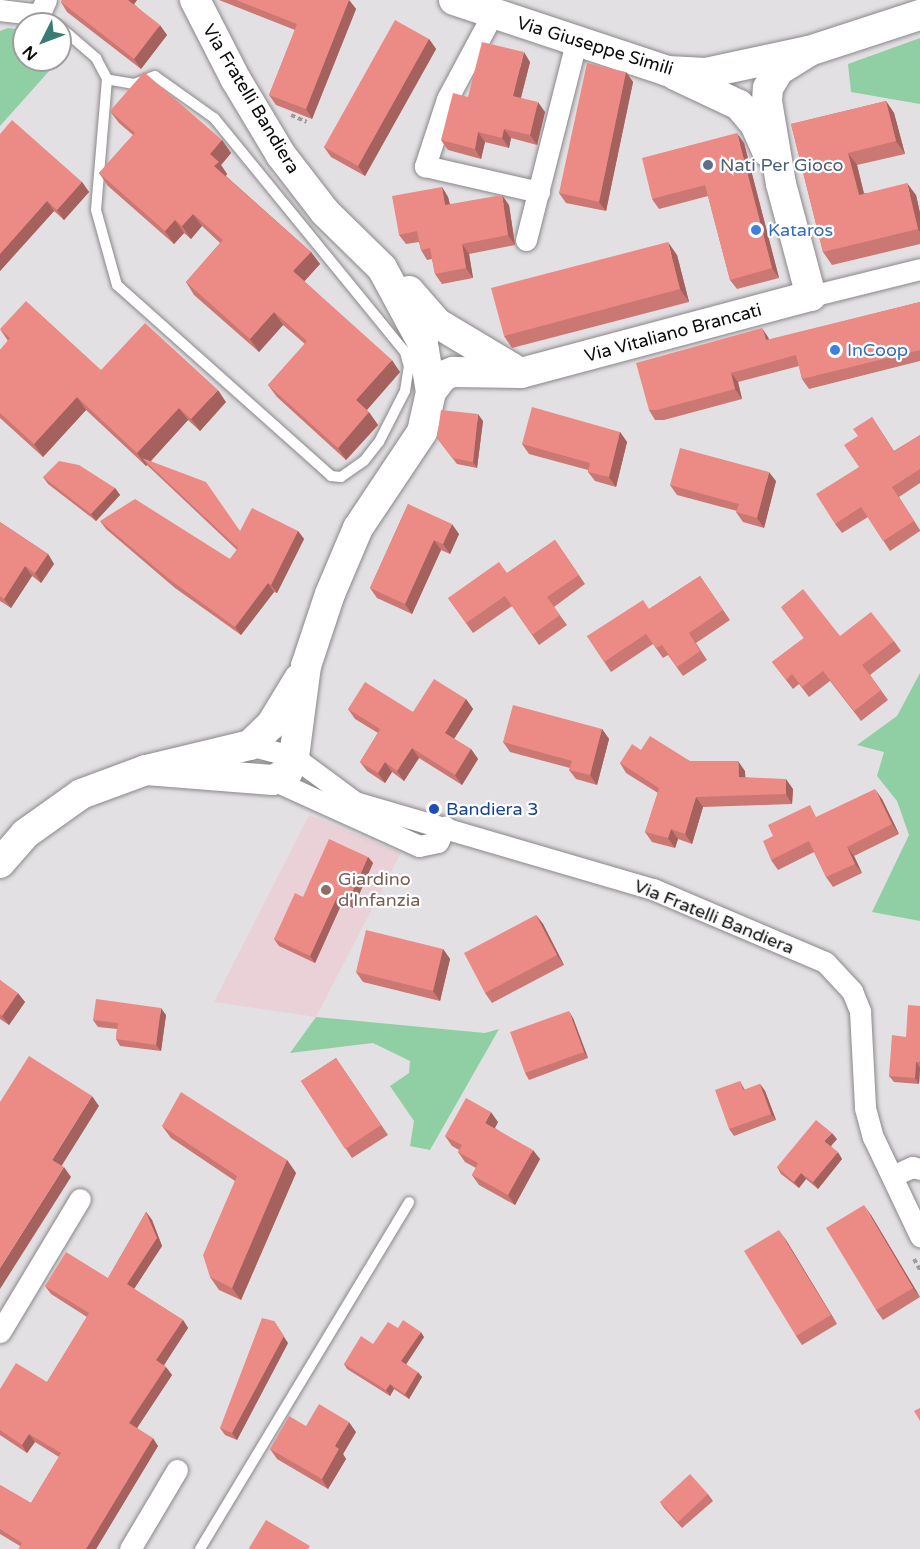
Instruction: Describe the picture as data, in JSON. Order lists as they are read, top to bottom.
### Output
{
  "streets": {
    "street": ["Via Giuseppe Simili", "Via Fratelli Bandiera", "Via Vitaliano Brancati"]
  },
  "crossings": [
    ["Via Giuseppe Simili", "Via Vitaliano Brancati"],
    ["Via Fratelli Bandiera", "Via Vitaliano Brancati"]
  ],
  "places": [
    "Nati Per Gioco",
    "Kataros",
    "InCoop",
    "Bandiera 3",
    "Giardino d'Infanzia"
  ],
  "north": "bottom left"
}
